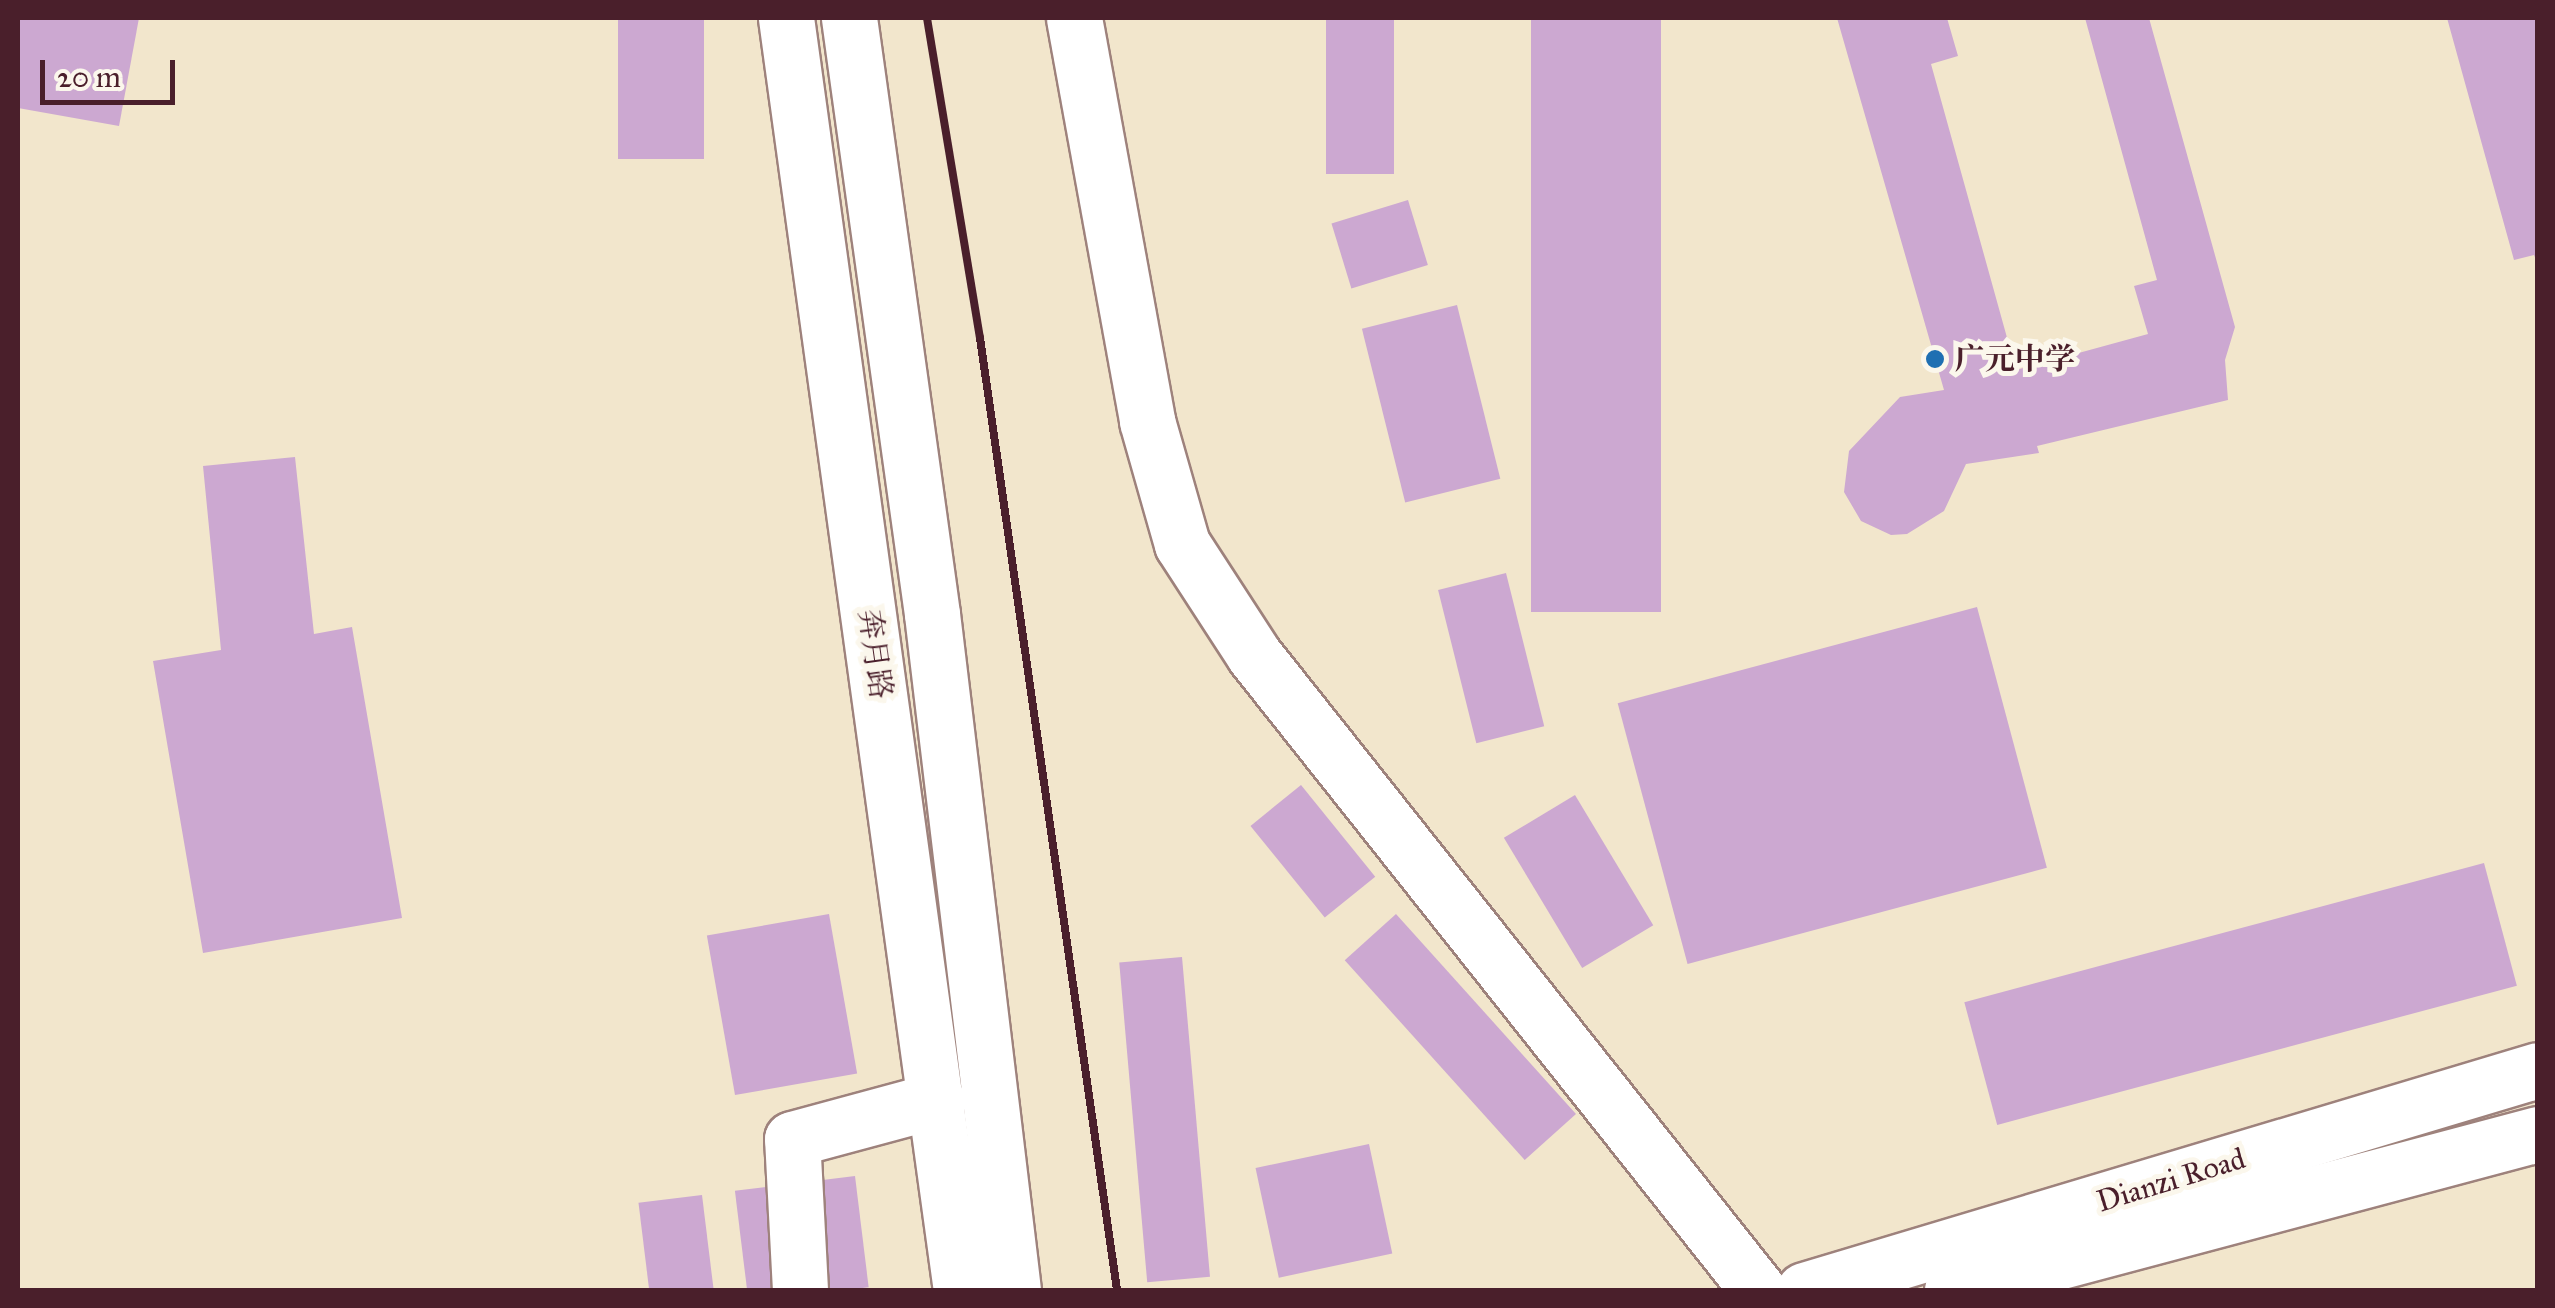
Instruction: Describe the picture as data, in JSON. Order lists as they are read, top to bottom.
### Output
{
  "streets": {
    "street": ["奔月路", "Dianzi Road"]
  },
  "places": ["广元中学"],
  "scale_bar": "20 m"
}
